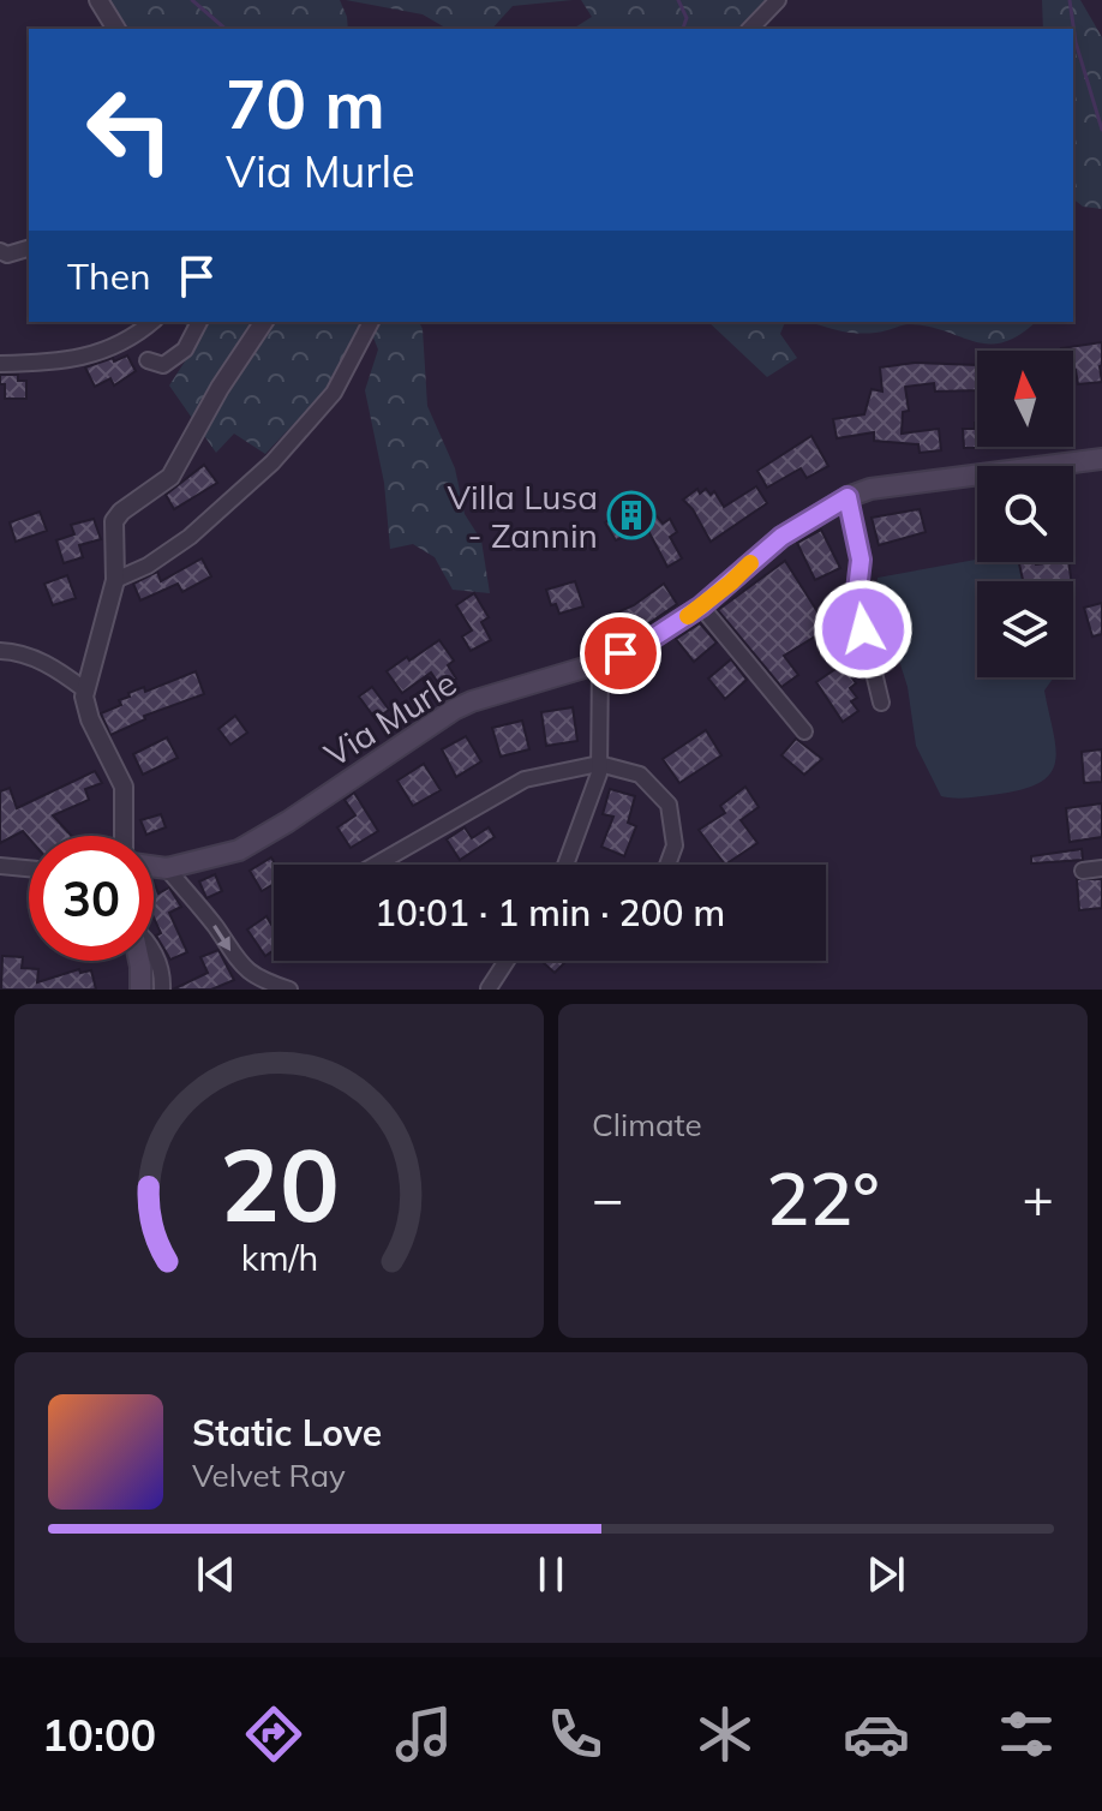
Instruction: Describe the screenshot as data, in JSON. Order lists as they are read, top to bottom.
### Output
{
  "streets": {
    "main road": ["Via Murle"]
  },
  "places": {
    "building": ["Villa Lusa - Zannin"]
  },
  "north": "top",
  "page": {
    "turn": ["70 m", "Via Murle"],
    "then": "Then",
    "limit": "30",
    "trip": "10:01 · 1 min · 200 m",
    "tile": "Climate",
    "heat": ["−", "22°", "+"],
    "song": ["Static Love", "Velvet Ray"],
    "tabs": "10:00",
    "gauge": ["20", "km/h"]
  }
}
